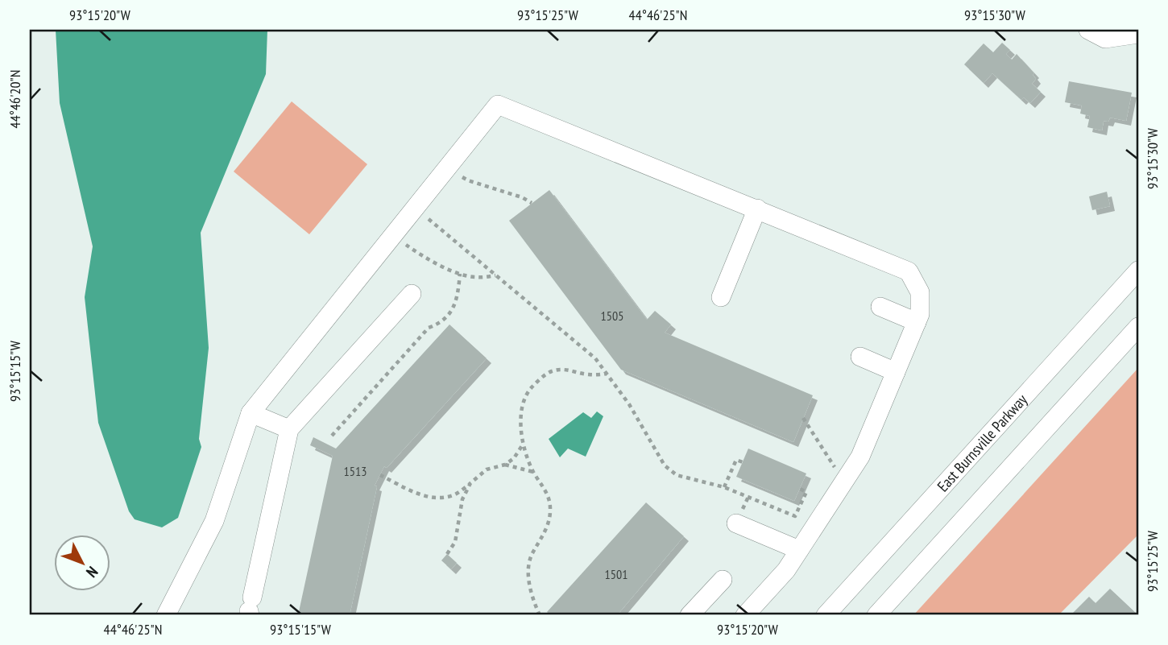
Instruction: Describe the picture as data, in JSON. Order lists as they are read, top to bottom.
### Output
{
  "streets": {
    "street": ["East Burnsville Parkway"]
  },
  "house_numbers": ["1505", "1513", "1501"],
  "north": "bottom right",
  "coordinates": [
    "93°15'20\"W",
    "93°15'25\"W",
    "44°46'25\"N",
    "93°15'30\"W",
    "44°46'20\"N",
    "93°15'15\"W"
  ]
}
